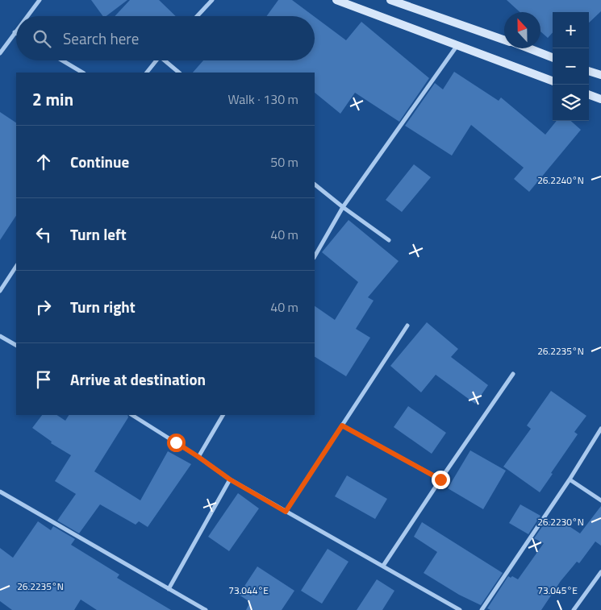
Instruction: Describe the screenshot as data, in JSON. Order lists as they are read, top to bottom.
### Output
{
  "north": "top",
  "page": {
    "map_buttons": ["+", "−"],
    "search": "Search here",
    "heading": ["2 min", "Walk · 130 m"],
    "list": [
      ["Continue", "50 m"],
      ["Turn left", "40 m"],
      ["Turn right", "40 m"],
      "Arrive at destination"
    ]
  },
  "coordinates": [
    "26.2240°N",
    "26.2235°N",
    "26.2230°N",
    "73.044°E",
    "73.045°E"
  ]
}
